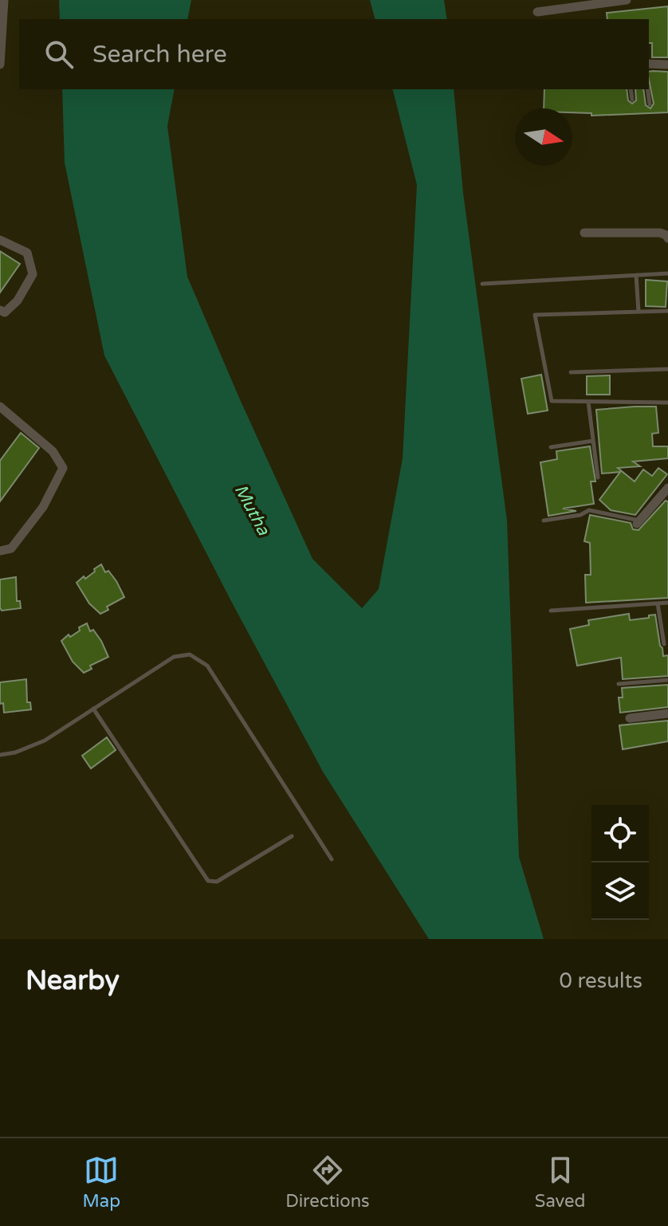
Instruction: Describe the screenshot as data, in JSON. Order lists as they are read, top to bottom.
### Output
{
  "water": ["Mutha"],
  "north": "right",
  "page": {
    "search": "Search here",
    "heading": ["Nearby", "0 results"],
    "nav": ["Map", "Directions", "Saved"]
  }
}
